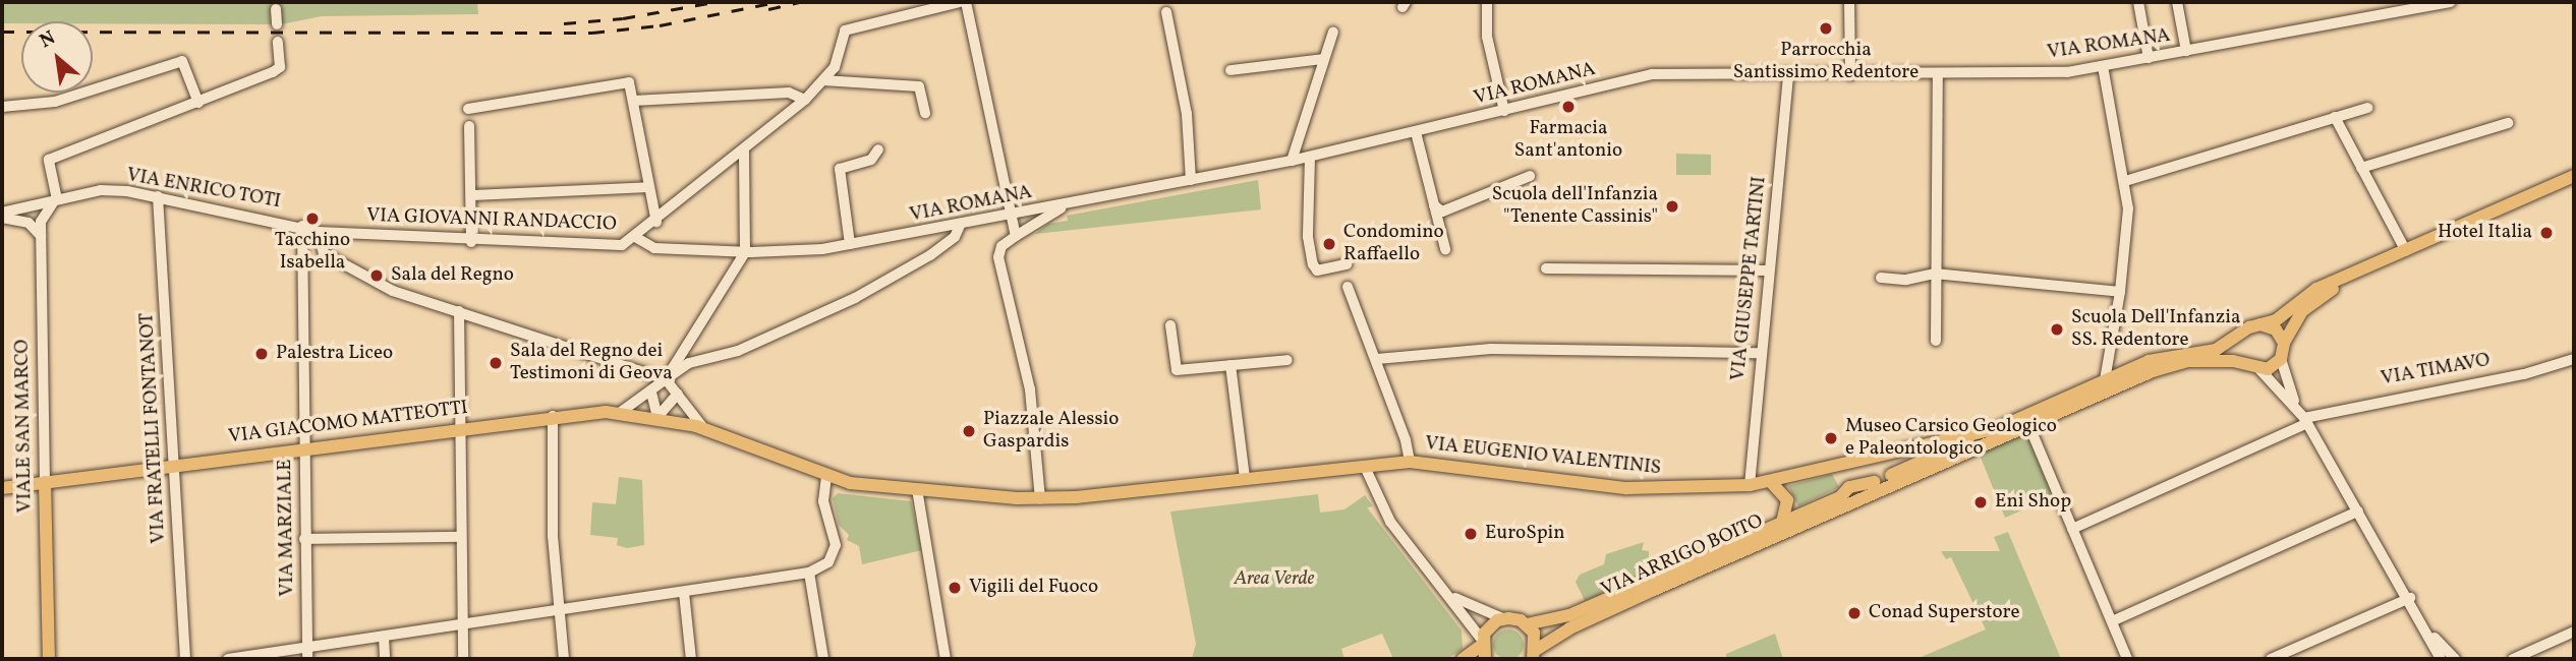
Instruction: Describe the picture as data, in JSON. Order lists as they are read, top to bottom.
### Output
{
  "streets": {
    "main road": [
      "VIA GIACOMO MATTEOTTI",
      "VIALE SAN MARCO",
      "VIA EUGENIO VALENTINIS",
      "VIA ARRIGO BOITO"
    ],
    "street": [
      "VIA ROMANA",
      "VIA ENRICO TOTI",
      "VIA GIOVANNI RANDACCIO",
      "VIA GIUSEPPE TARTINI",
      "VIA TIMAVO",
      "VIA FRATELLI FONTANOT",
      "VIA MARZIALE"
    ]
  },
  "crossings": [
    ["VIA ROMANA", "VIA GIOVANNI RANDACCIO"],
    ["VIA ROMANA", "VIA GIUSEPPE TARTINI"],
    ["VIA ENRICO TOTI", "VIA GIOVANNI RANDACCIO"],
    ["VIA ENRICO TOTI", "VIALE SAN MARCO"],
    ["VIA ENRICO TOTI", "VIA FRATELLI FONTANOT"],
    ["VIA ENRICO TOTI", "VIA MARZIALE"],
    ["VIA GIOVANNI RANDACCIO", "VIA MARZIALE"],
    ["VIA GIUSEPPE TARTINI", "VIA EUGENIO VALENTINIS"],
    ["VIA GIACOMO MATTEOTTI", "VIALE SAN MARCO"],
    ["VIA GIACOMO MATTEOTTI", "VIA FRATELLI FONTANOT"],
    ["VIA GIACOMO MATTEOTTI", "VIA EUGENIO VALENTINIS"],
    ["VIA GIACOMO MATTEOTTI", "VIA MARZIALE"],
    ["VIA EUGENIO VALENTINIS", "VIA ARRIGO BOITO"]
  ],
  "parks": ["Area Verde"],
  "places": [
    "Parrocchia Santissimo Redentore",
    "Farmacia Sant'antonio",
    "Scuola dell'Infanzia \"Tenente Cassinis\"",
    "Tacchino Isabella",
    "Hotel Italia",
    "Condomino Raffaello",
    "Sala del Regno",
    "Scuola Dell'Infanzia SS. Redentore",
    "Palestra Liceo",
    "Sala del Regno dei Testimoni di Geova",
    "Piazzale Alessio Gaspardis",
    "Museo Carsico Geologico e Paleontologico",
    "Eni Shop",
    "EuroSpin",
    "Vigili del Fuoco",
    "Conad Superstore"
  ],
  "north": "top left"
}
